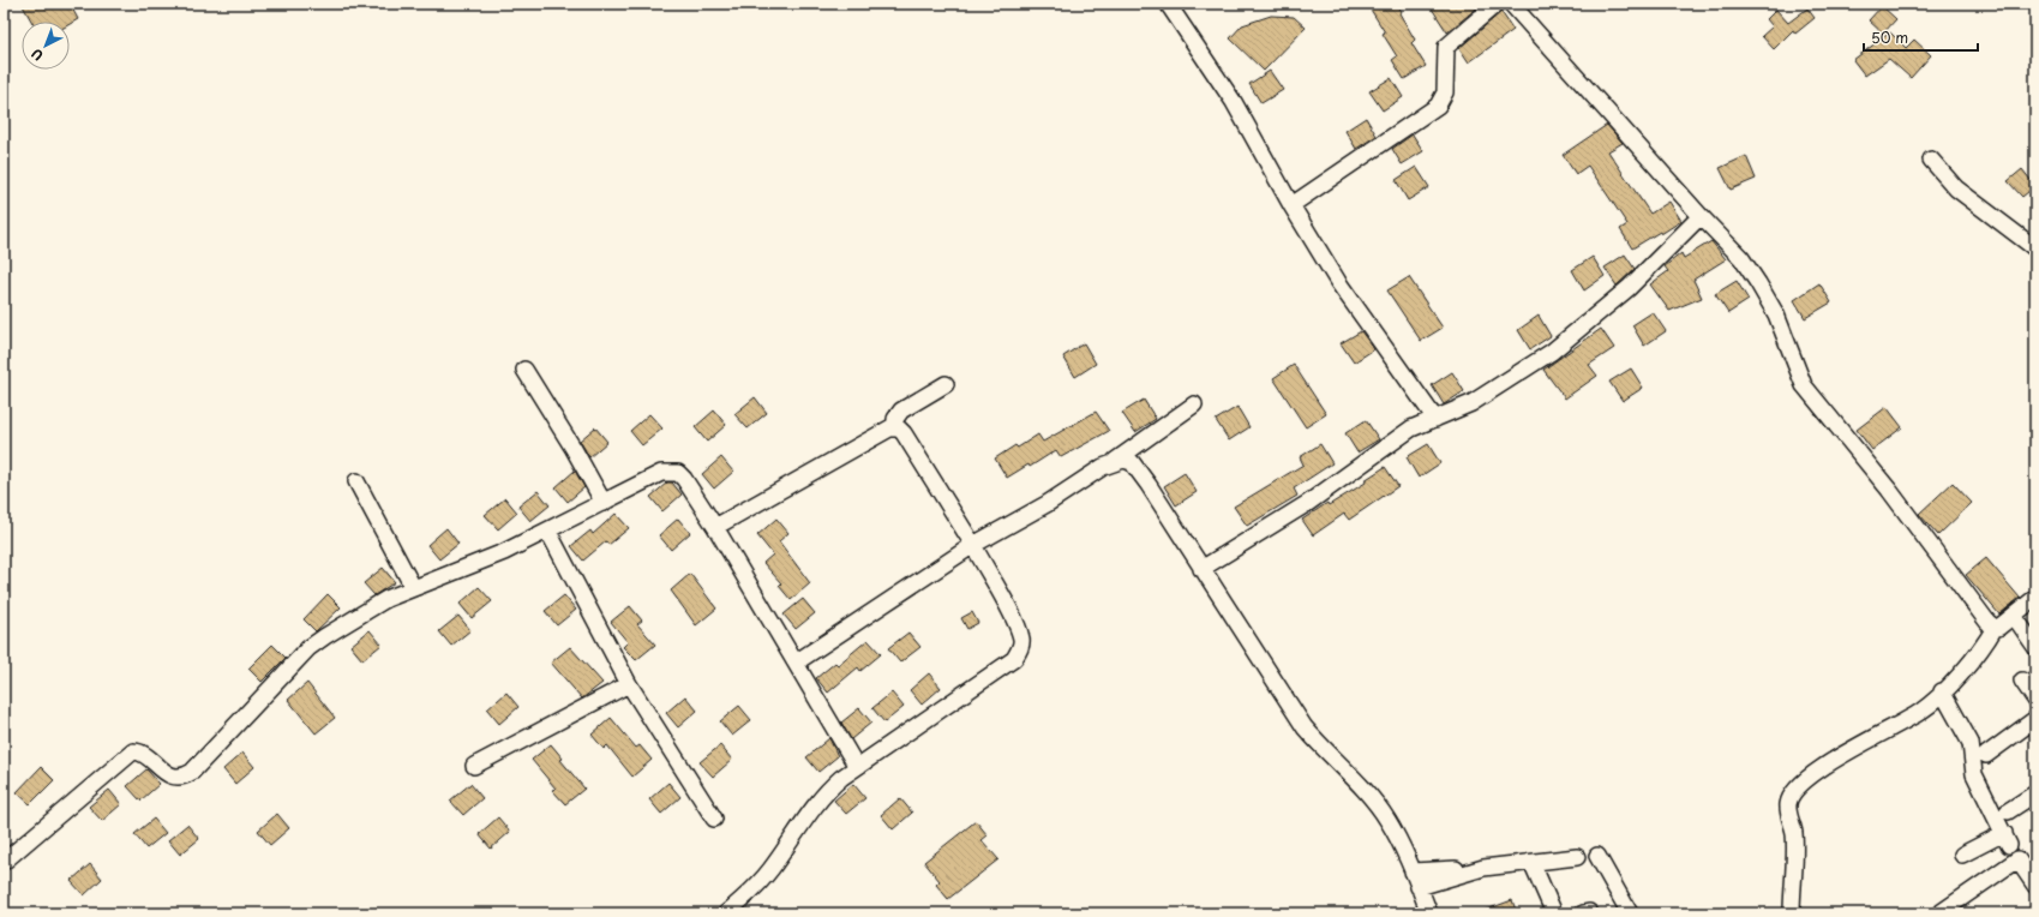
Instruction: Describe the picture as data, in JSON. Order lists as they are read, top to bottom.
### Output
{
  "scale_bar": "50 m",
  "north": "bottom left"
}
